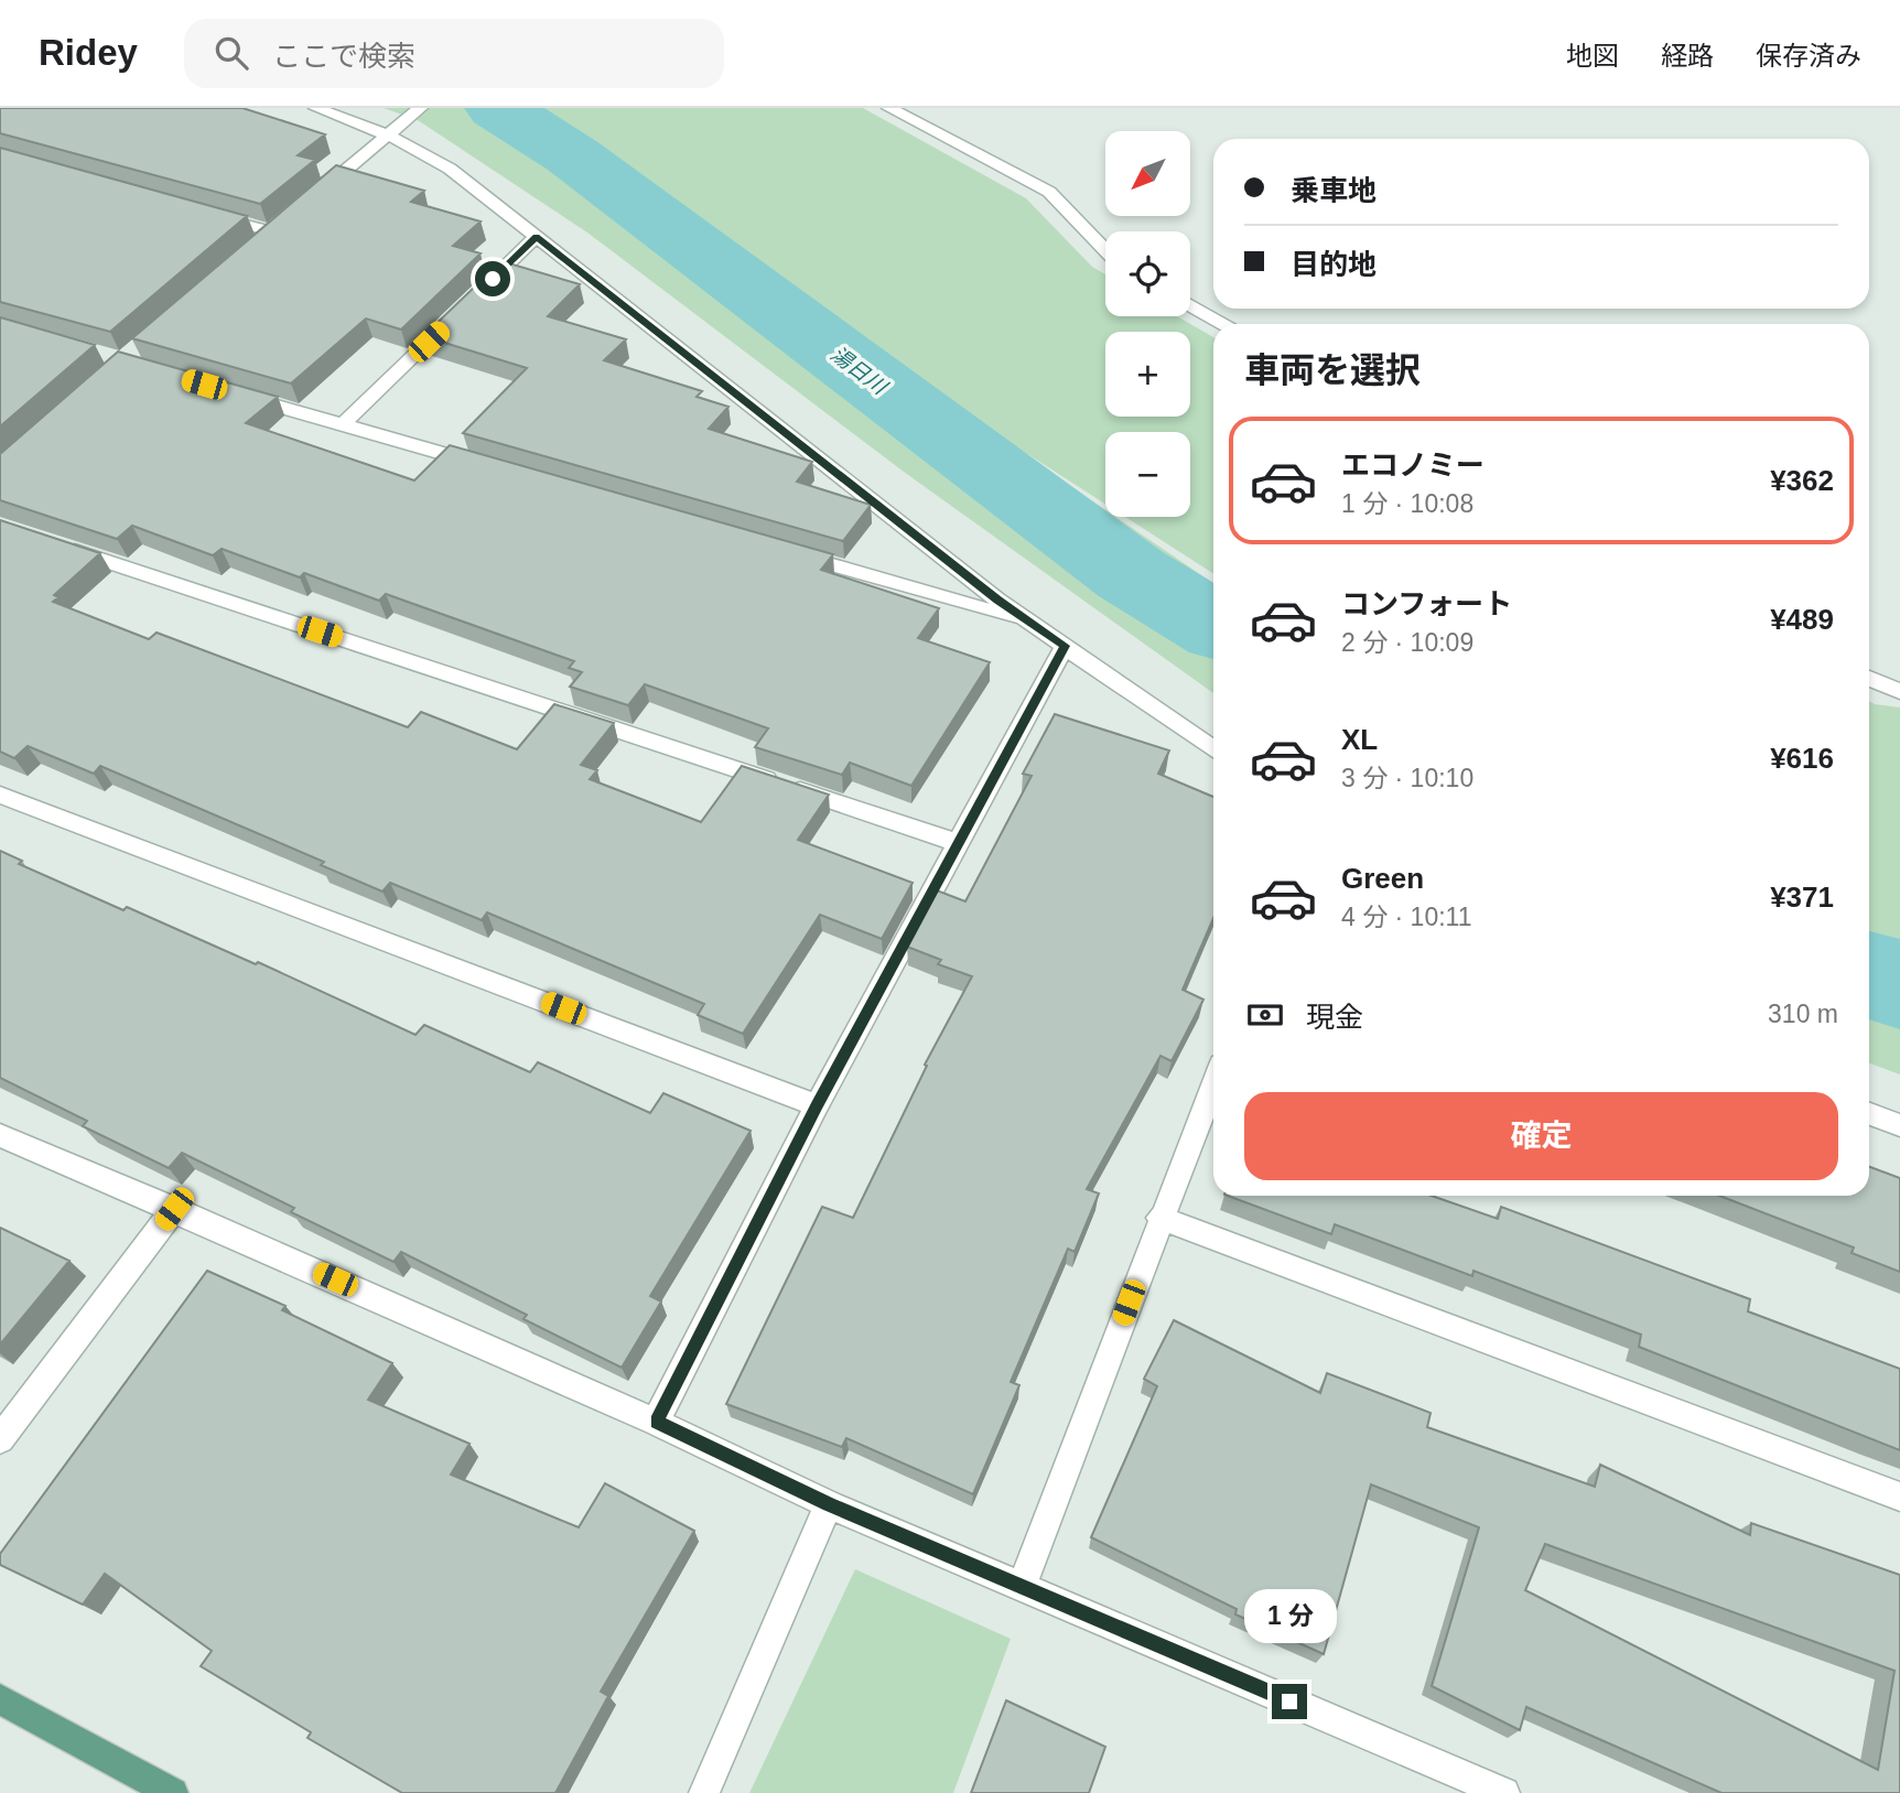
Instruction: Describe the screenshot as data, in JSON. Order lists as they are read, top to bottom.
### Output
{
  "water": ["湯日川"],
  "north": "bottom left",
  "page": {
    "header": "Ridey",
    "search": "ここで検索",
    "nav": ["地図", "経路", "保存済み"],
    "map_buttons": ["+", "−"],
    "banner": ["乗車地", "目的地"],
    "heading": "車両を選択",
    "list": [
      {
        "name": "エコノミー",
        "note": "1 分 · 10:08",
        "value": "¥362"
      },
      {
        "name": "コンフォート",
        "note": "2 分 · 10:09",
        "value": "¥489"
      },
      {
        "name": "XL",
        "note": "3 分 · 10:10",
        "value": "¥616"
      },
      {
        "name": "Green",
        "note": "4 分 · 10:11",
        "value": "¥371"
      }
    ],
    "pay": ["現金", "310 m"],
    "buttons": "確定",
    "bubble": "1 分"
  }
}
